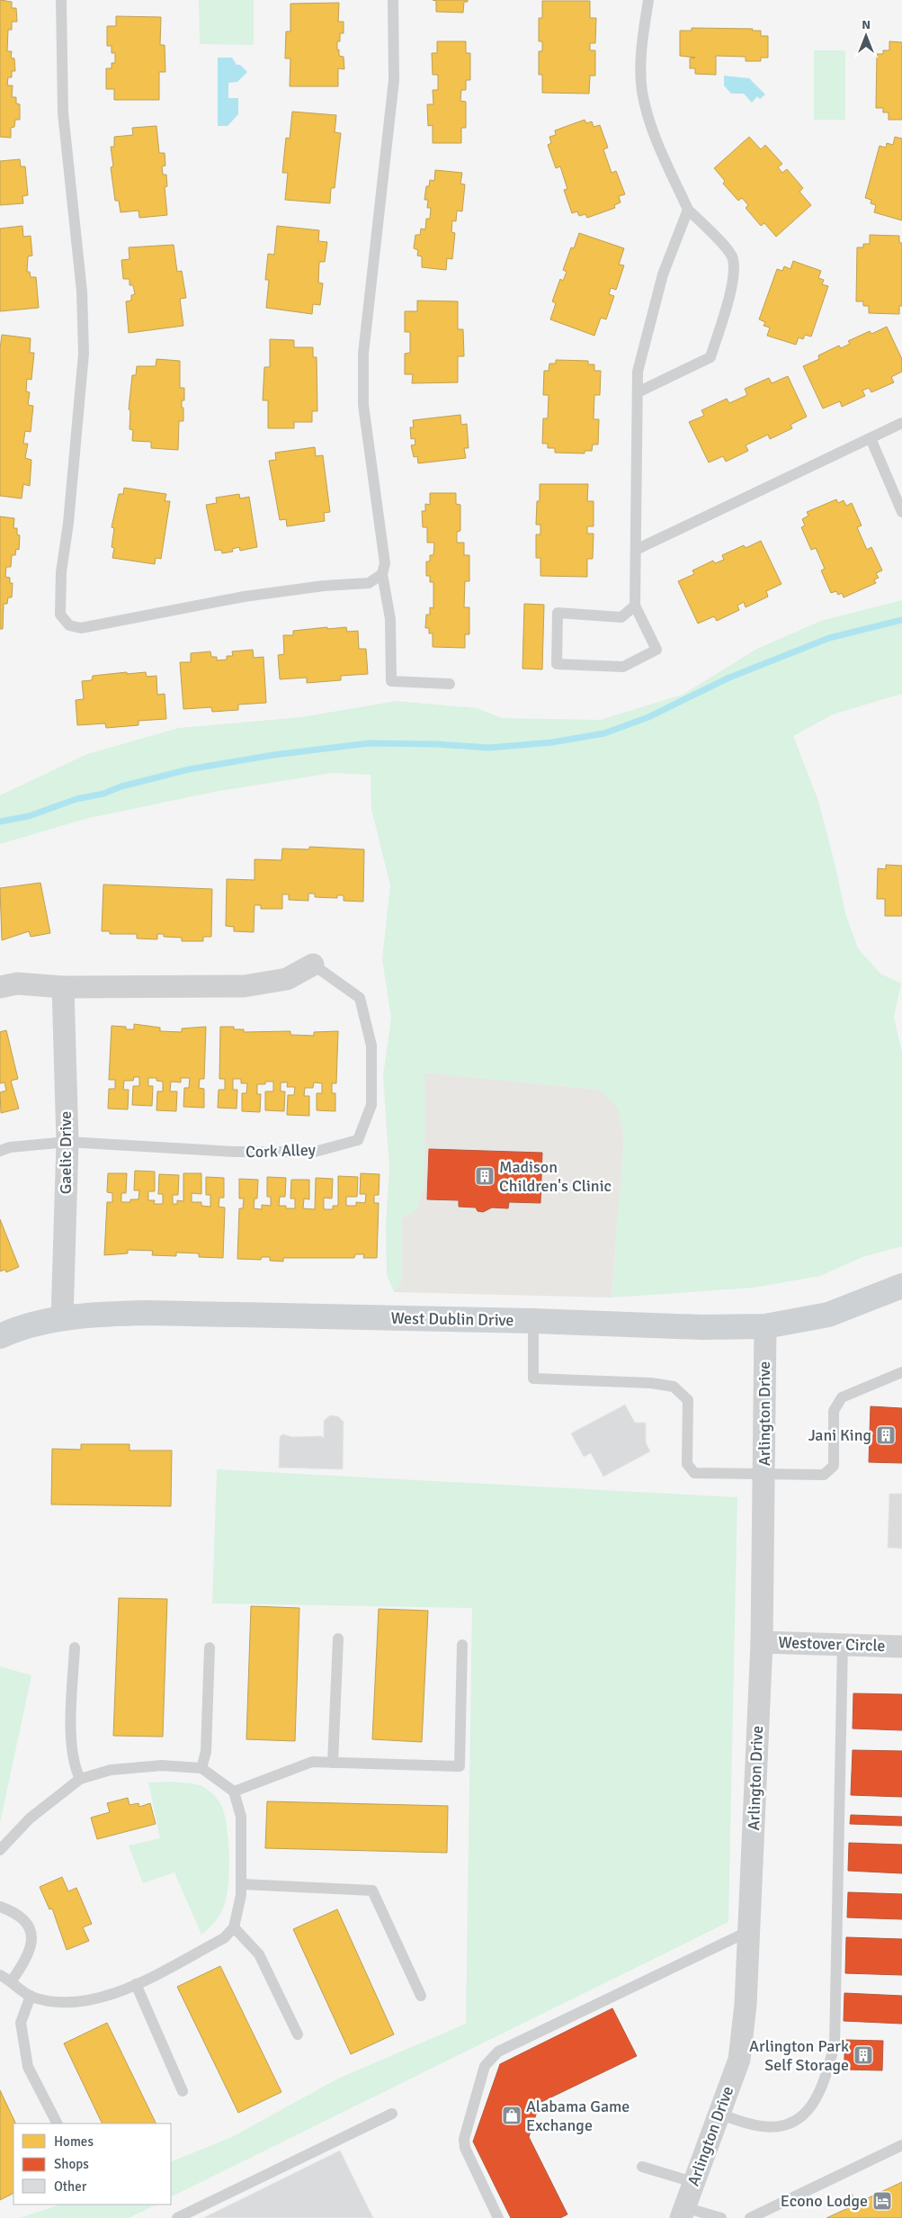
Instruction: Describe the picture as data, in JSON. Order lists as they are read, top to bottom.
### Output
{
  "streets": {
    "street": [
      "Gaelic Drive",
      "West Dublin Drive",
      "Arlington Drive",
      "Westover Circle"
    ],
    "lane": ["Cork Alley"]
  },
  "crossings": [
    ["Cork Alley", "Gaelic Drive"],
    ["Gaelic Drive", "West Dublin Drive"],
    ["West Dublin Drive", "Arlington Drive"],
    ["Arlington Drive", "Westover Circle"]
  ],
  "places": {
    "building": ["Madison Children's Clinic", "Jani King", "Arlington Park Self Storage"],
    "shop": ["Alabama Game Exchange"],
    "hotel": ["Econo Lodge"]
  },
  "legend": ["Homes", "Shops", "Other"],
  "north": "top"
}
